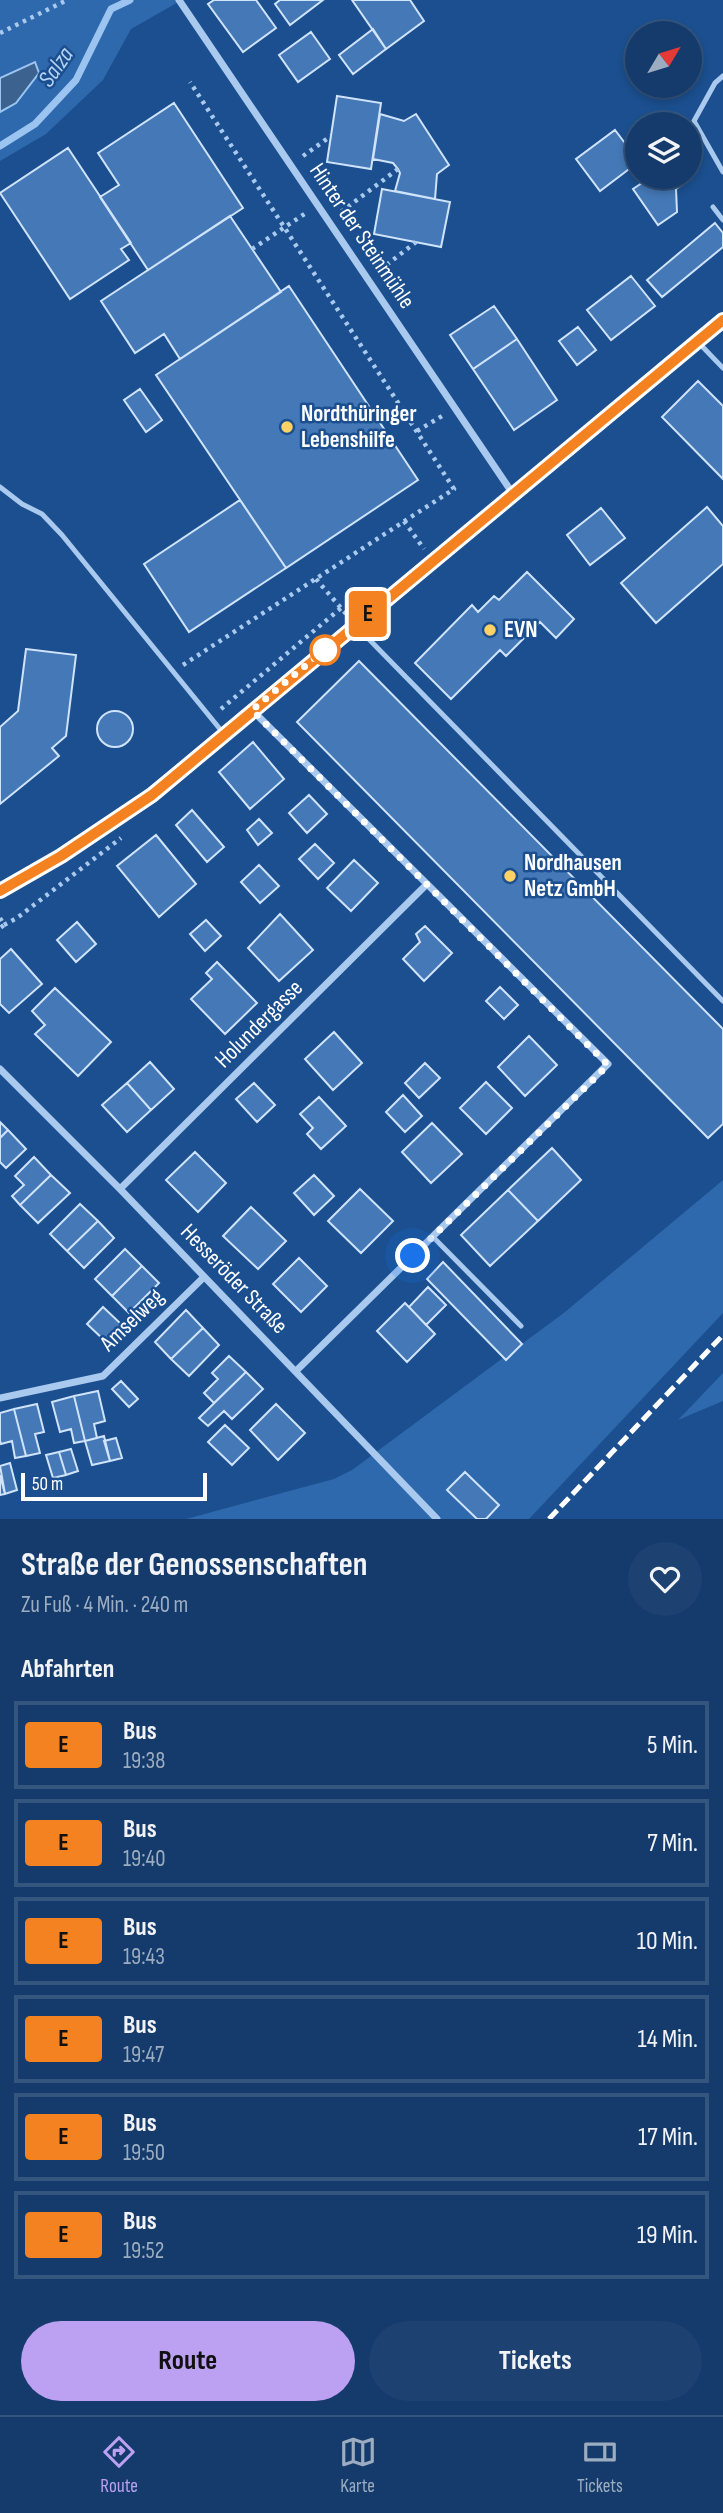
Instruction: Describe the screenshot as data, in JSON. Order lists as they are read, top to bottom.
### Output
{
  "streets": {
    "street": [
      "Hinter der Steinmühle",
      "Holundergasse",
      "Hesseröder Straße",
      "Amselweg"
    ]
  },
  "crossings": [
    ["Holundergasse", "Hesseröder Straße"],
    ["Hesseröder Straße", "Amselweg"]
  ],
  "water": ["Salza"],
  "places": ["Nordthüringer Lebenshilfe", "EVN", "Nordhausen Netz GmbH"],
  "lines": ["bus line E"],
  "scale_bar": "50 m",
  "north": "top right",
  "page": {
    "on_map": "E",
    "scale": "50 m",
    "heading": [
      ["Straße der Genossenschaften", "Zu Fuß · 4 Min. · 240 m"],
      "Abfahrten"
    ],
    "list": [
      {
        "mark": "E",
        "name": "Bus",
        "note": "19:38",
        "value": "5 Min."
      },
      {
        "mark": "E",
        "name": "Bus",
        "note": "19:40",
        "value": "7 Min."
      },
      {
        "mark": "E",
        "name": "Bus",
        "note": "19:43",
        "value": "10 Min."
      },
      {
        "mark": "E",
        "name": "Bus",
        "note": "19:47",
        "value": "14 Min."
      },
      {
        "mark": "E",
        "name": "Bus",
        "note": "19:50",
        "value": "17 Min."
      },
      {
        "mark": "E",
        "name": "Bus",
        "note": "19:52",
        "value": "19 Min."
      }
    ],
    "buttons": ["Route", "Tickets"],
    "tabs": ["Route", "Karte", "Tickets"]
  }
}
